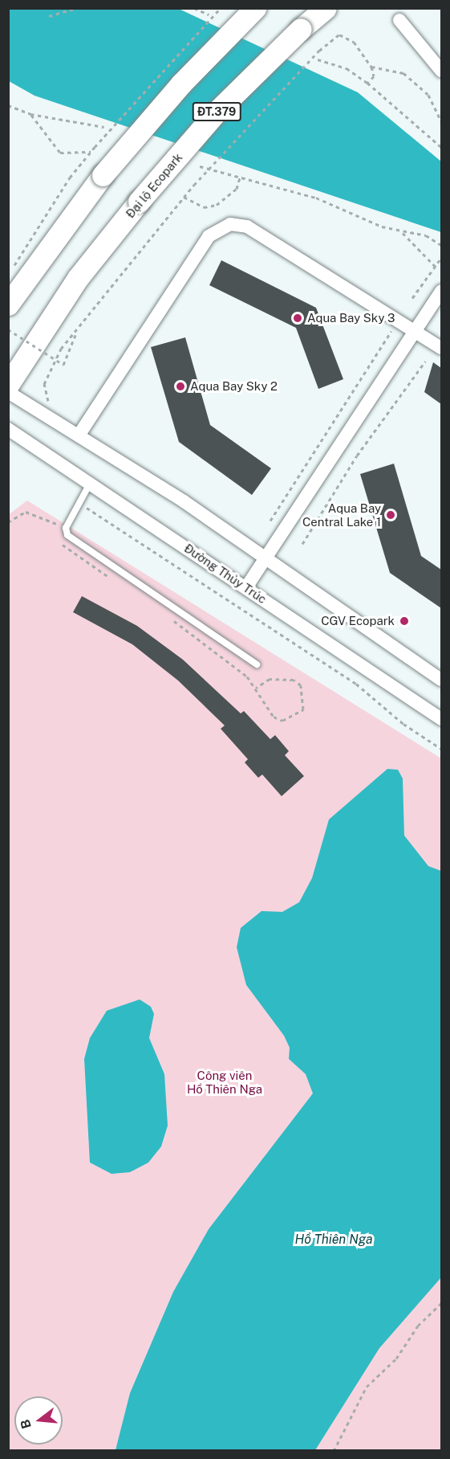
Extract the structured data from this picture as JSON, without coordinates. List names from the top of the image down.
{
  "streets": {
    "highway": ["ĐT.379", "Đại lộ Ecopark"],
    "street": ["Đường Thủy Trúc"]
  },
  "water": ["Hồ Thiên Nga"],
  "parks": ["Công viên Hồ Thiên Nga"],
  "places": [
    "Aqua Bay Sky 3",
    "Aqua Bay Sky 2",
    "Aqua Bay Central Lake 1",
    "CGV Ecopark"
  ],
  "north": "left"
}
